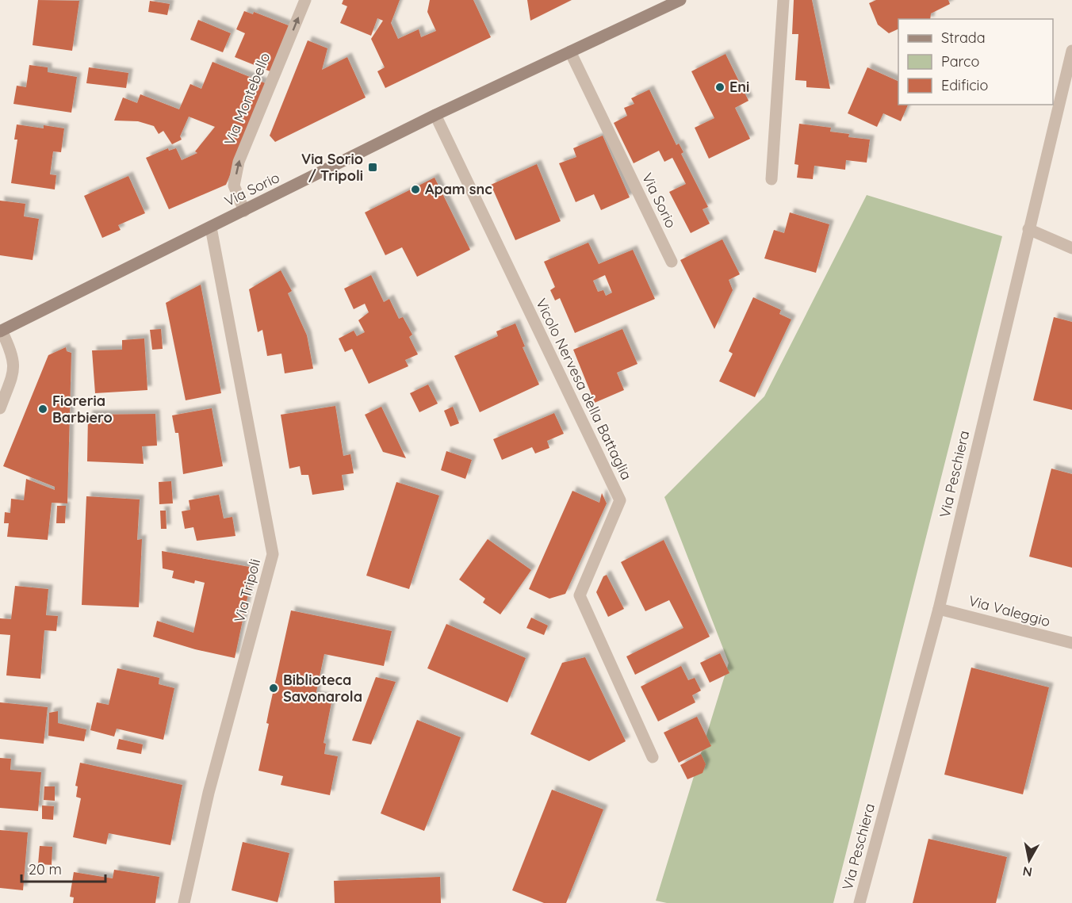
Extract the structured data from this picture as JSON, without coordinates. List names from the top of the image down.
{
  "streets": {
    "main road": ["Via Sorio"],
    "street": [
      "Via Montebello",
      "Vicolo Nervesa della Battaglia",
      "Via Peschiera",
      "Via Tripoli",
      "Via Valeggio"
    ]
  },
  "crossings": [
    ["Via Montebello", "Via Sorio"],
    ["Via Sorio", "Vicolo Nervesa della Battaglia"],
    ["Via Sorio", "Via Tripoli"],
    ["Via Peschiera", "Via Valeggio"]
  ],
  "one_way": ["Via Montebello"],
  "places": {
    "other": [
      "Eni",
      "Apam snc",
      "Fioreria Barbiero",
      "Biblioteca Savonarola"
    ],
    "transit": ["Via Sorio / Tripoli"]
  },
  "legend": ["Strada", "Parco", "Edificio"],
  "scale_bar": "20 m",
  "north": "bottom"
}
